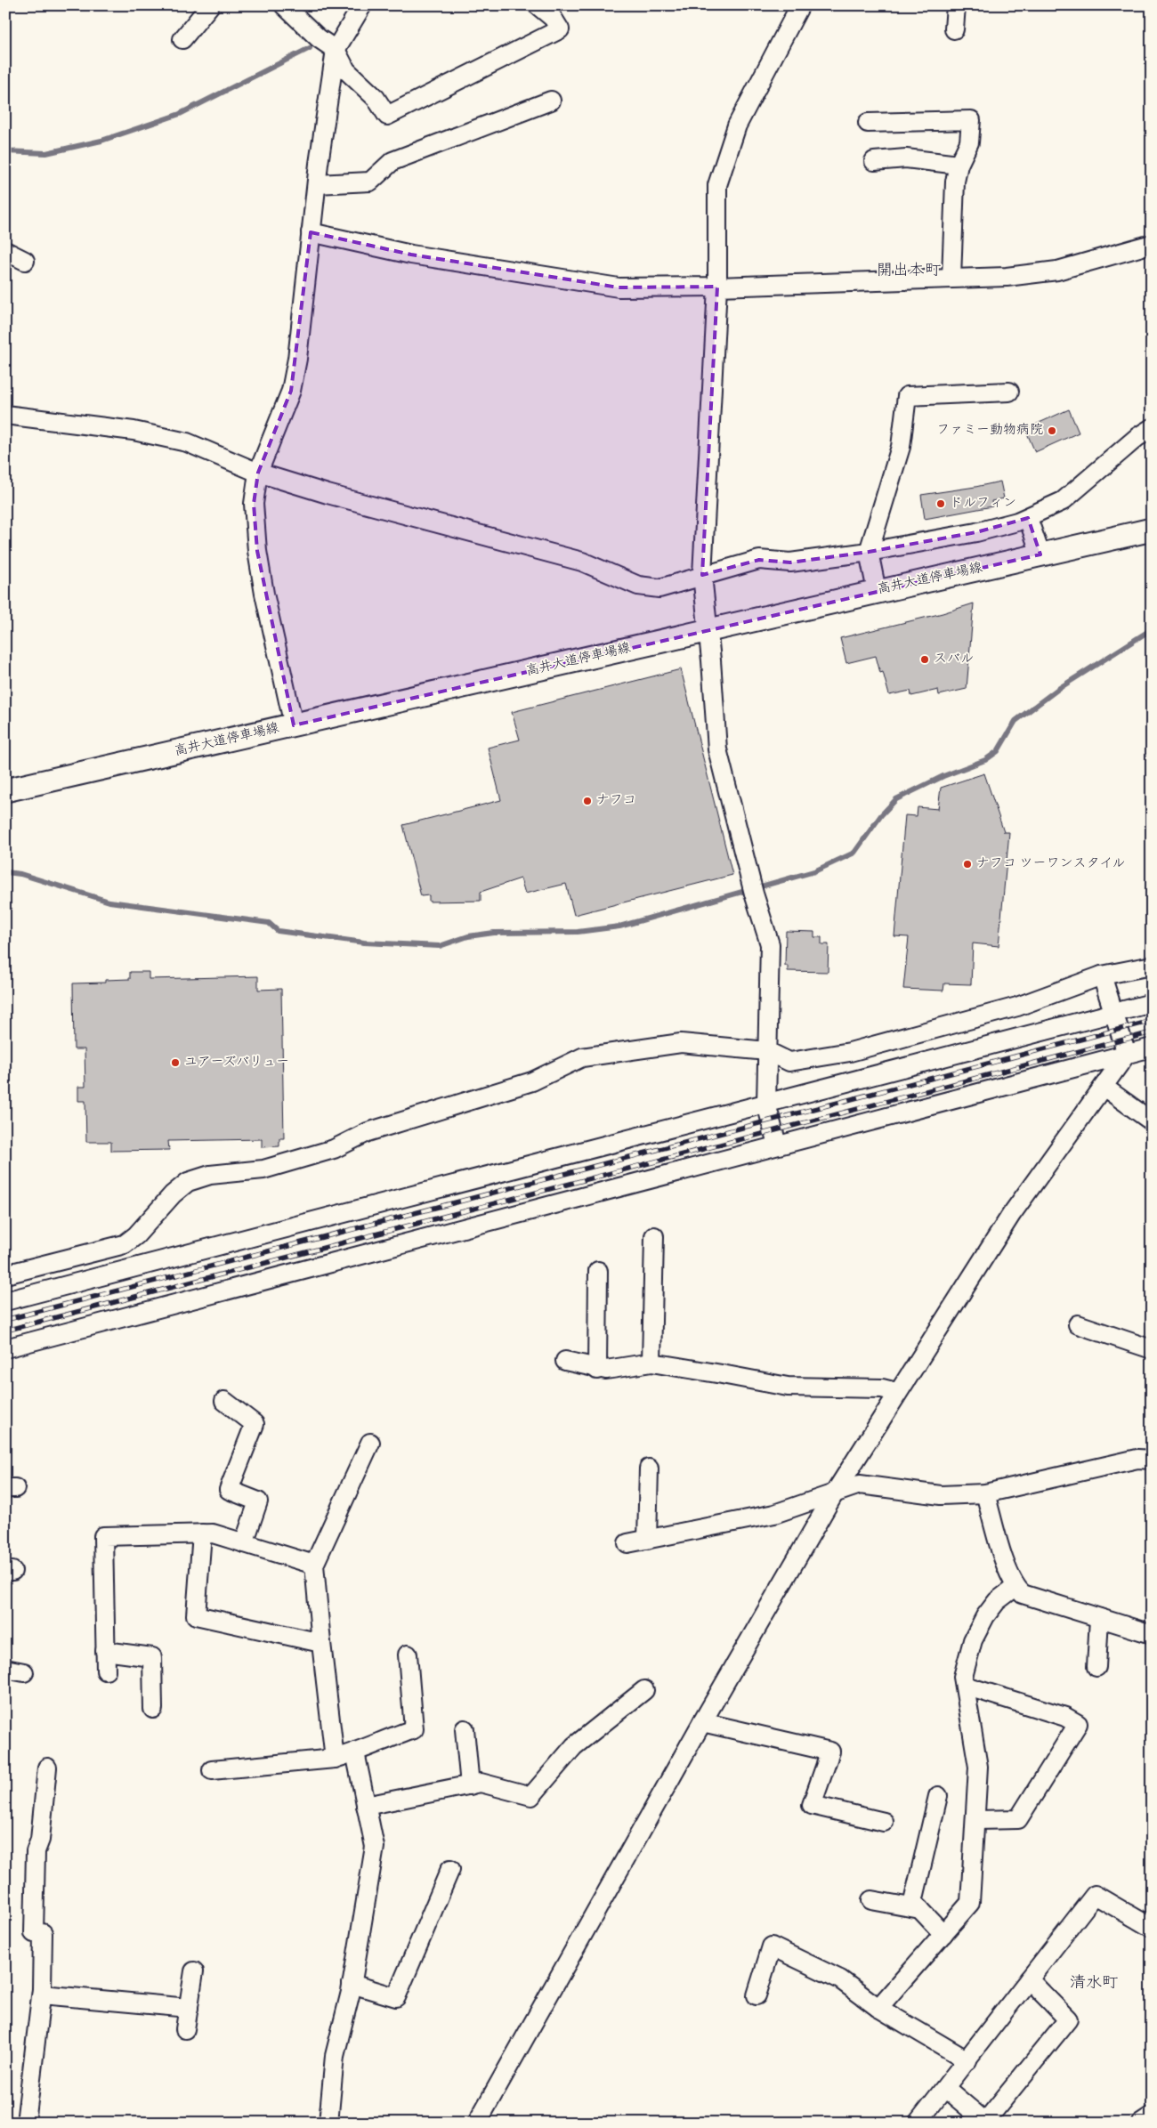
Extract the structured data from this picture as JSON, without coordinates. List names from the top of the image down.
{
  "streets": {
    "main road": ["高井大道停車場線"]
  },
  "districts": ["開出本町", "清水町"],
  "places": [
    "ファミー動物病院",
    "ドルフィン",
    "スバル",
    "ナフコ",
    "ナフコ ツーワンスタイル",
    "ユアーズバリュー"
  ]
}
